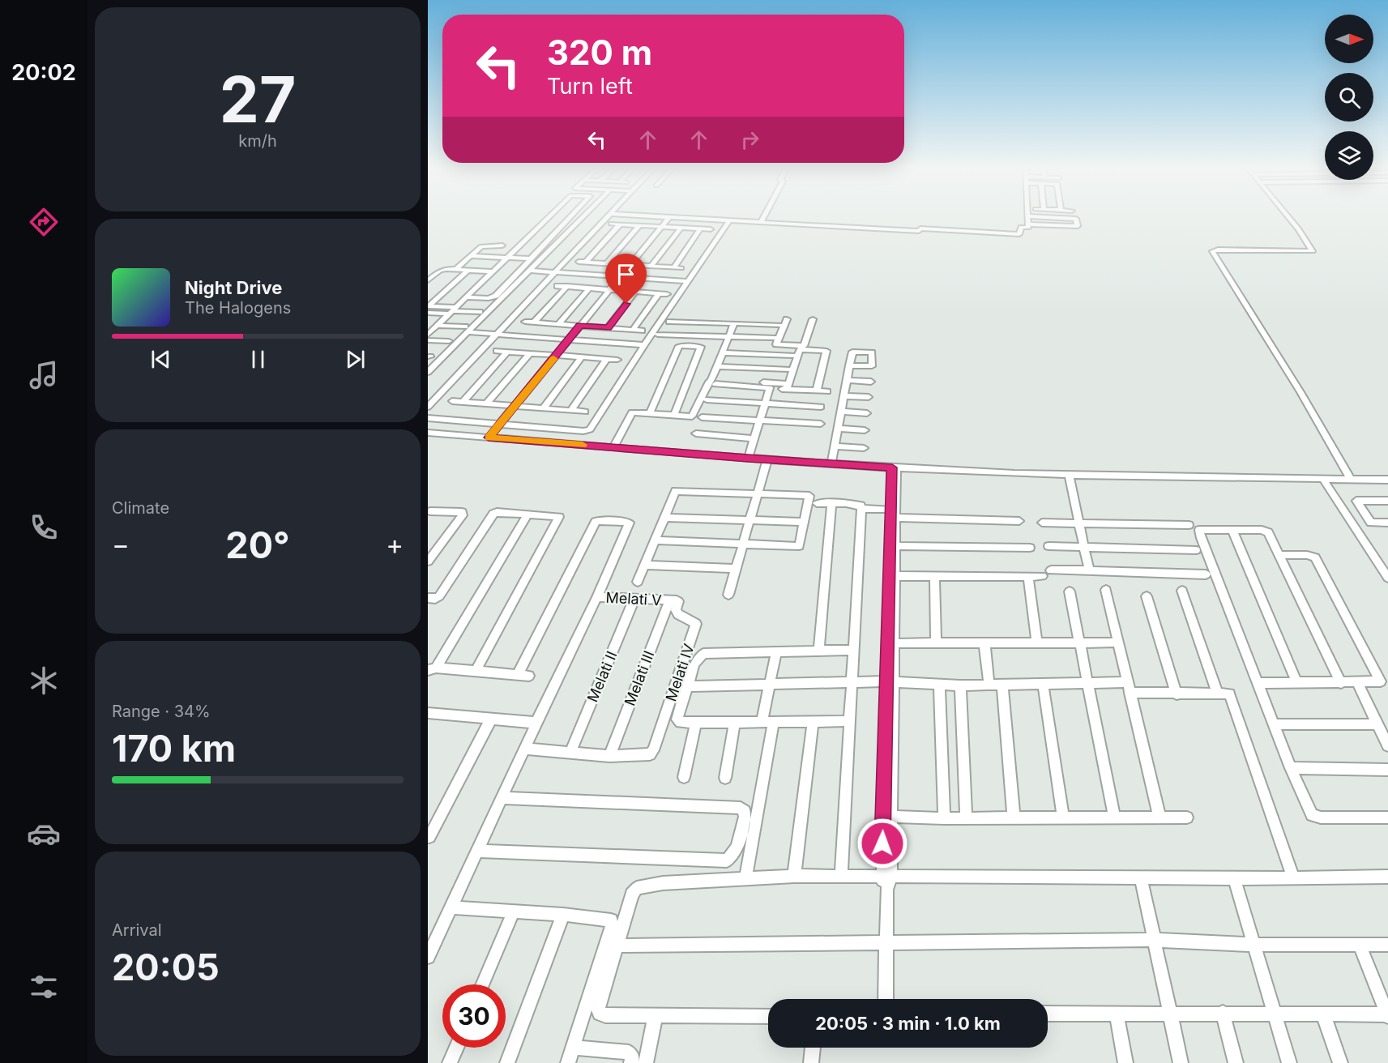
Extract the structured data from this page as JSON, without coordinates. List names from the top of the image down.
{
  "streets": {
    "street": [
      "Melati V",
      "Melati IV",
      "Melati II",
      "Melati III"
    ]
  },
  "crossings": [
    ["Melati V", "Melati IV"],
    ["Melati V", "Melati II"],
    ["Melati V", "Melati III"],
    ["Melati IV", "Melati III"]
  ],
  "north": "right",
  "page": {
    "tabs": "20:02",
    "tile": [
      ["27", "km/h"],
      "Climate",
      ["Range · 34%", "170 km"],
      ["Arrival", "20:05"]
    ],
    "turn": ["320 m", "Turn left"],
    "song": ["Night Drive", "The Halogens"],
    "heat": ["−", "20°", "+"],
    "limit": "30",
    "trip": "20:05 · 3 min · 1.0 km"
  }
}
